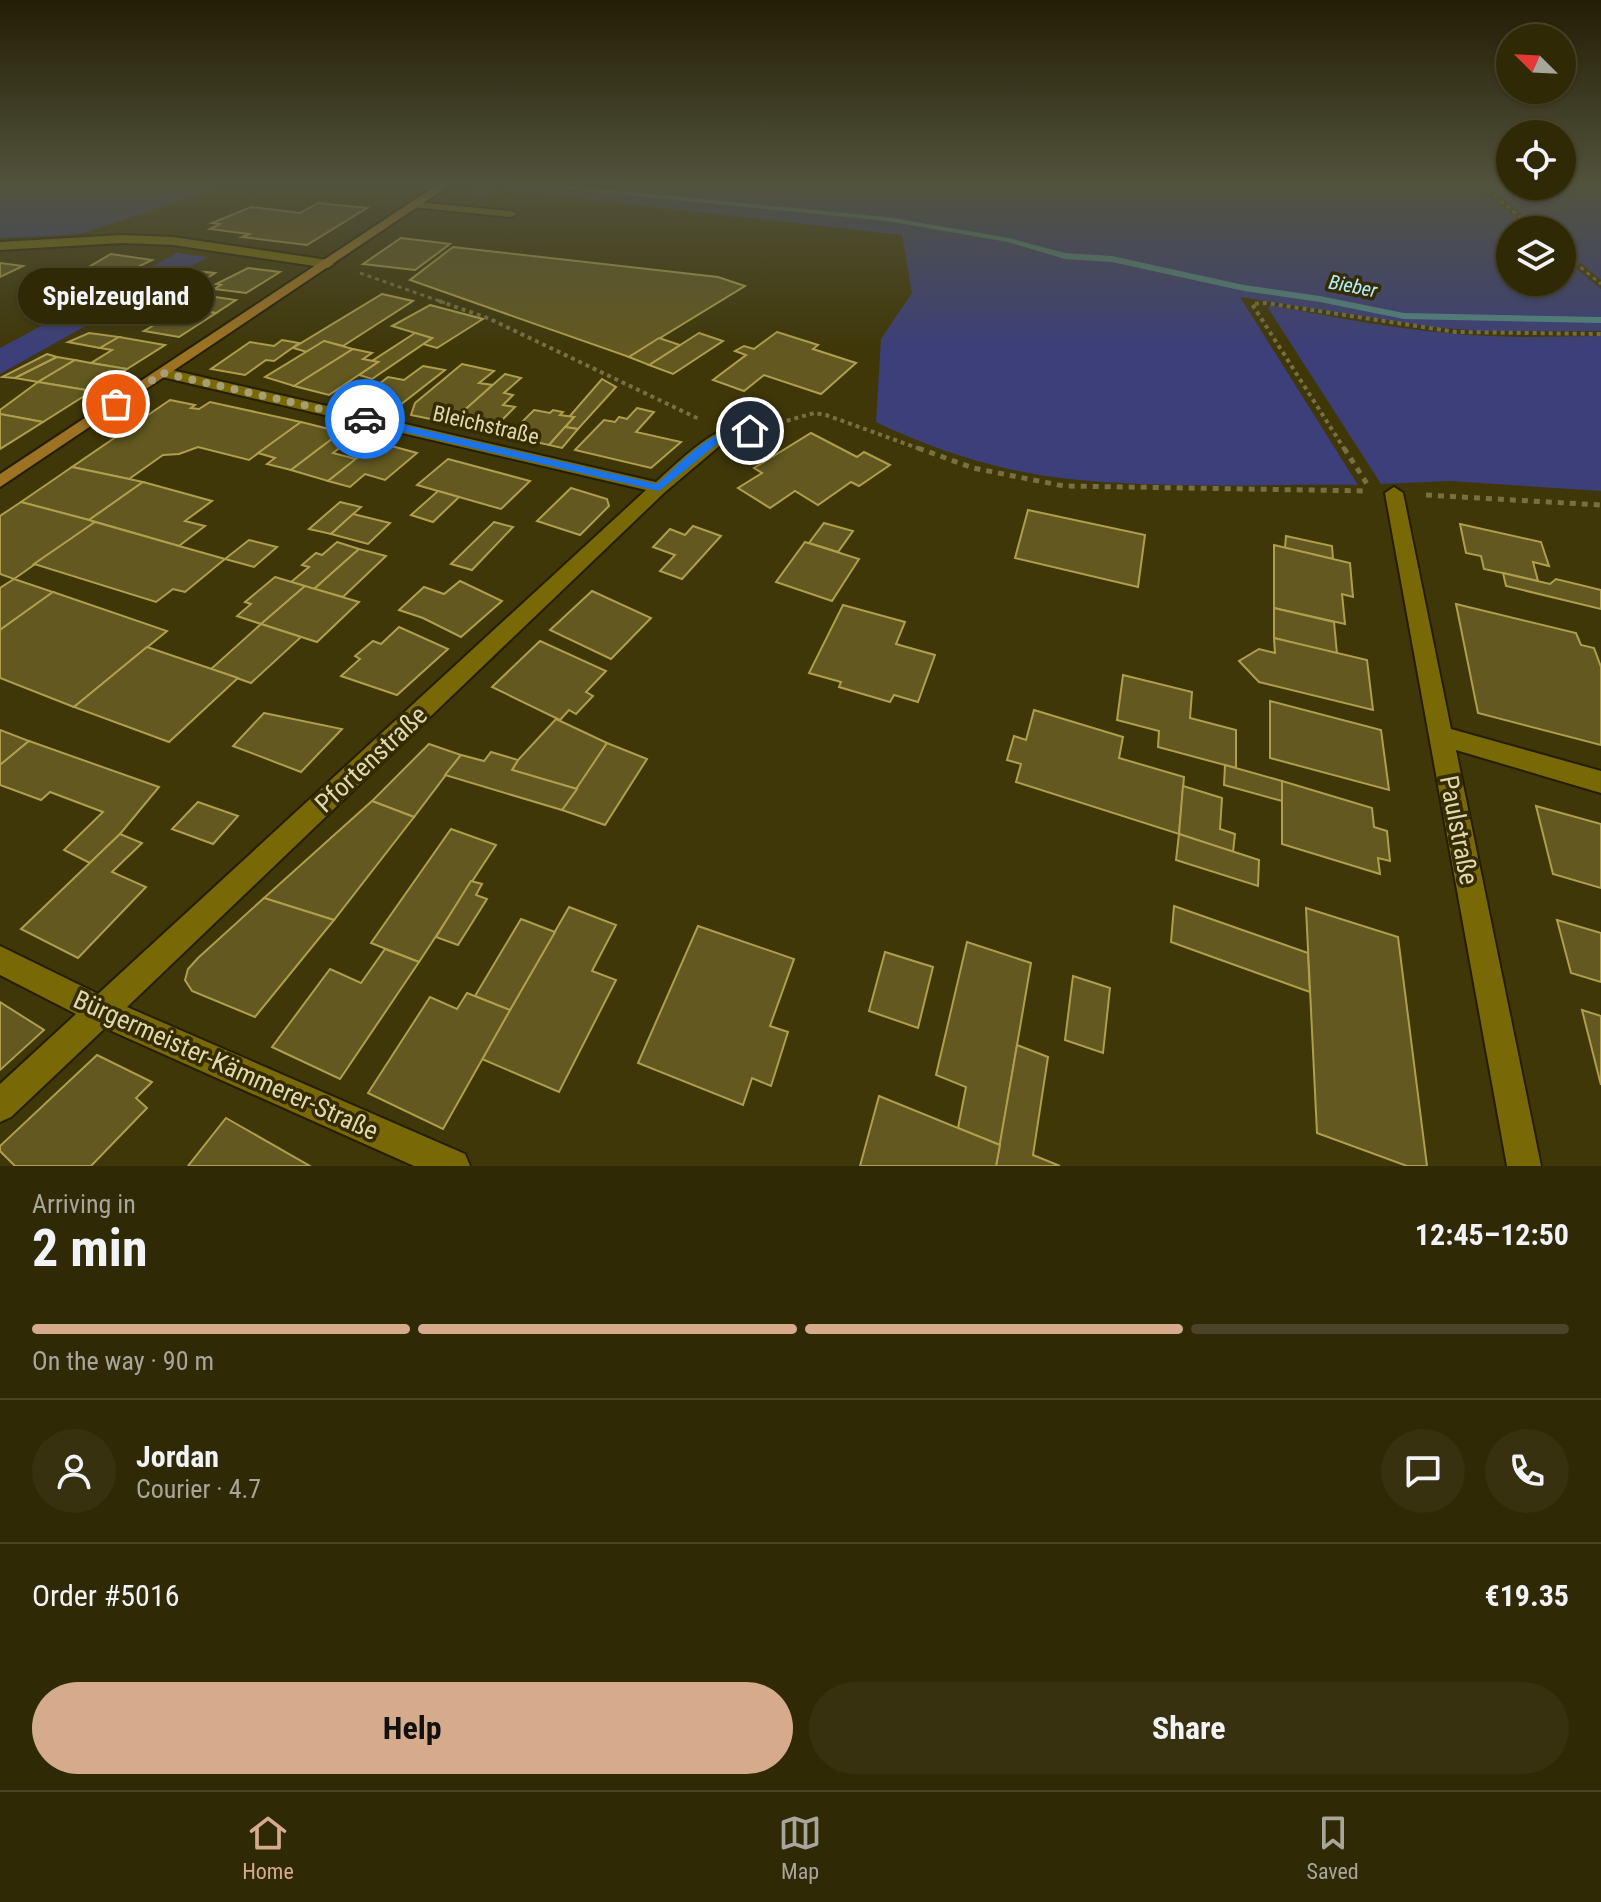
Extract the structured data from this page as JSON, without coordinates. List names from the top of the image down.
{
  "streets": {
    "street": [
      "Bleichstraße",
      "Pfortenstraße",
      "Paulstraße",
      "Bürgermeister-Kämmerer-Straße"
    ]
  },
  "crossings": [
    ["Bleichstraße", "Pfortenstraße"],
    ["Pfortenstraße", "Bürgermeister-Kämmerer-Straße"]
  ],
  "water": ["Bieber"],
  "places": ["Spielzeugland"],
  "north": "top left",
  "page": {
    "bubble": "Spielzeugland",
    "heading": ["2 min", "Arriving in", "12:45–12:50"],
    "panel": [
      "Jordan",
      "Courier · 4.7",
      "Order #5016",
      "€19.35"
    ],
    "bar": "On the way · 90 m",
    "buttons": ["Help", "Share"],
    "tabs": ["Home", "Map", "Saved"]
  }
}
